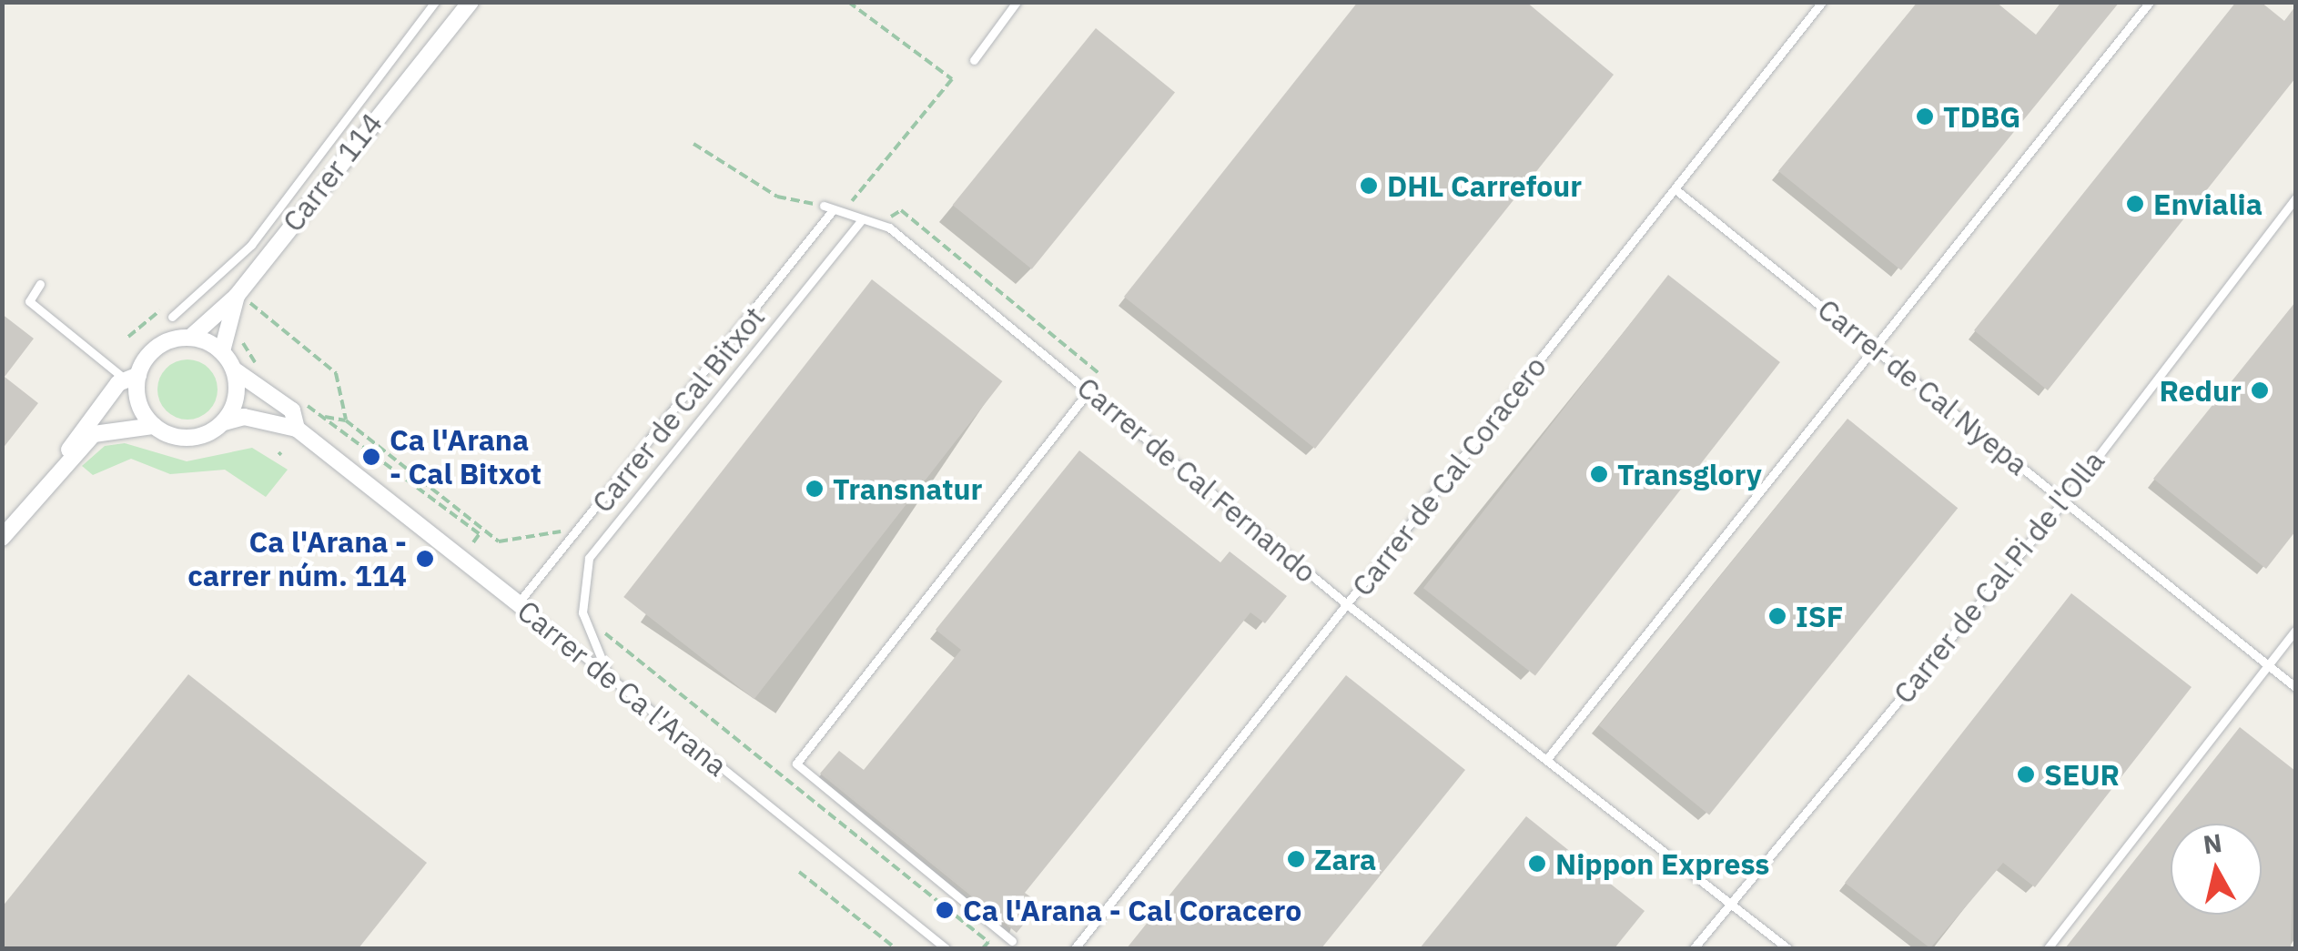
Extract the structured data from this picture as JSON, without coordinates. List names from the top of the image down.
{
  "streets": {
    "street": ["Carrer 114", "Carrer de Ca l'Arana"],
    "lane": [
      "Carrer de Cal Nyepa",
      "Carrer de Cal Bitxot",
      "Carrer de Cal Coracero",
      "Carrer de Cal Fernando",
      "Carrer de Cal Pi de l'Olla"
    ]
  },
  "crossings": [
    ["Carrer 114", "Carrer de Ca l'Arana"],
    ["Carrer de Cal Nyepa", "Carrer de Cal Coracero"],
    ["Carrer de Cal Nyepa", "Carrer de Cal Pi de l'Olla"],
    ["Carrer de Cal Bitxot", "Carrer de Cal Fernando"],
    ["Carrer de Cal Bitxot", "Carrer de Ca l'Arana"],
    ["Carrer de Cal Coracero", "Carrer de Cal Fernando"],
    ["Carrer de Cal Fernando", "Carrer de Cal Pi de l'Olla"]
  ],
  "places": [
    "TDBG",
    "DHL Carrefour",
    "Envialia",
    "Redur",
    "Ca l'Arana - Cal Bitxot",
    "Transglory",
    "Transnatur",
    "Ca l'Arana - carrer núm. 114",
    "ISF",
    "SEUR",
    "Zara",
    "Nippon Express",
    "Ca l'Arana - Cal Coracero"
  ],
  "north": "top"
}
